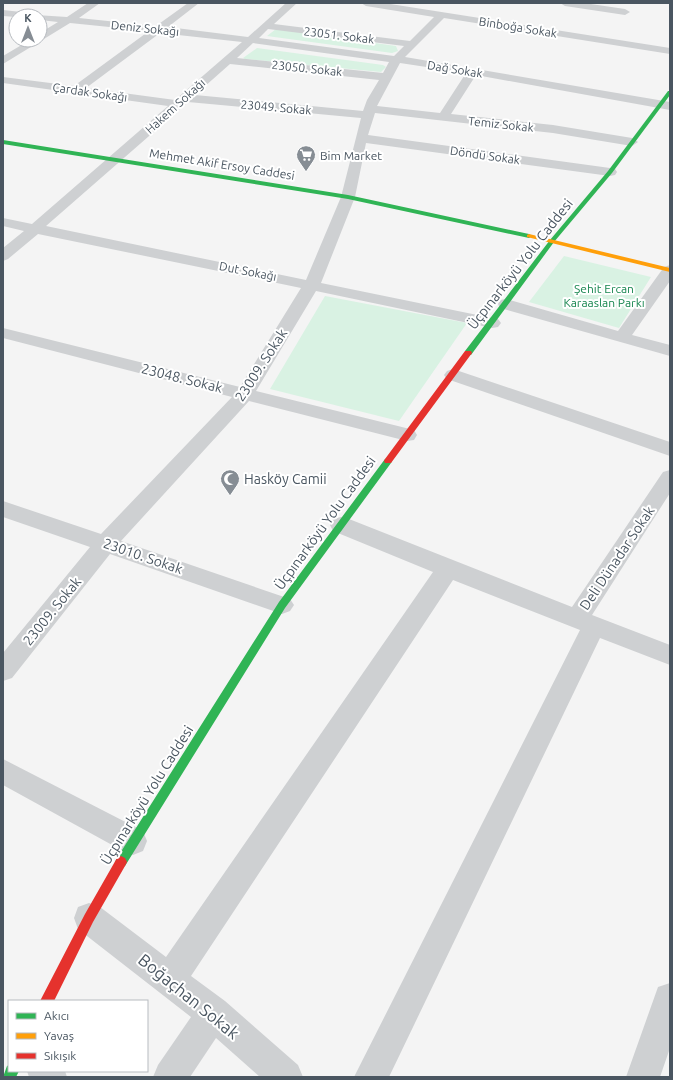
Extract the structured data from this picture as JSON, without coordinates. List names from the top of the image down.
{
  "streets": {
    "main road": ["Mehmet Akif Ersoy Caddesi", "Üçpınarköyü Yolu Caddesi"],
    "street": [
      "Binboğa Sokak",
      "Deniz Sokağı",
      "23051. Sokak",
      "23050. Sokak",
      "Dağ Sokak",
      "Çardak Sokağı",
      "Hakem Sokağı",
      "23049. Sokak",
      "Temiz Sokak",
      "Döndü Sokak",
      "Dut Sokağı",
      "23009. Sokak",
      "23048. Sokak",
      "23010. Sokak",
      "Deli Dünadar Sokak",
      "Boğaçhan Sokak"
    ]
  },
  "crossings": [
    ["Binboğa Sokak", "23009. Sokak"],
    ["Deniz Sokağı", "Dağ Sokak"],
    ["Deniz Sokağı", "Hakem Sokağı"],
    ["23051. Sokak", "Hakem Sokağı"],
    ["23051. Sokak", "23009. Sokak"],
    ["23050. Sokak", "Hakem Sokağı"],
    ["23050. Sokak", "23009. Sokak"],
    ["Dağ Sokak", "Hakem Sokağı"],
    ["Dağ Sokak", "Üçpınarköyü Yolu Caddesi"],
    ["Dağ Sokak", "23009. Sokak"],
    ["Çardak Sokağı", "Hakem Sokağı"],
    ["Çardak Sokağı", "23049. Sokak"],
    ["Hakem Sokağı", "23049. Sokak"],
    ["Hakem Sokağı", "Mehmet Akif Ersoy Caddesi"],
    ["Hakem Sokağı", "Dut Sokağı"],
    ["23049. Sokak", "Temiz Sokak"],
    ["23049. Sokak", "23009. Sokak"],
    ["Temiz Sokak", "Üçpınarköyü Yolu Caddesi"],
    ["Temiz Sokak", "23009. Sokak"],
    ["Döndü Sokak", "Üçpınarköyü Yolu Caddesi"],
    ["Döndü Sokak", "23009. Sokak"],
    ["Mehmet Akif Ersoy Caddesi", "Üçpınarköyü Yolu Caddesi"],
    ["Mehmet Akif Ersoy Caddesi", "23009. Sokak"],
    ["Üçpınarköyü Yolu Caddesi", "Dut Sokağı"],
    ["Üçpınarköyü Yolu Caddesi", "23048. Sokak"],
    ["Üçpınarköyü Yolu Caddesi", "23010. Sokak"],
    ["Üçpınarköyü Yolu Caddesi", "Boğaçhan Sokak"],
    ["Dut Sokağı", "23009. Sokak"],
    ["23009. Sokak", "23048. Sokak"],
    ["23009. Sokak", "23010. Sokak"]
  ],
  "parks": ["Şehit Ercan Karaaslan Parkı"],
  "places": {
    "supermarket": ["Bim Market"],
    "mosque": ["Hasköy Camii"]
  },
  "legend": ["Akıcı", "Yavaş", "Sıkışık"],
  "north": "top"
}
